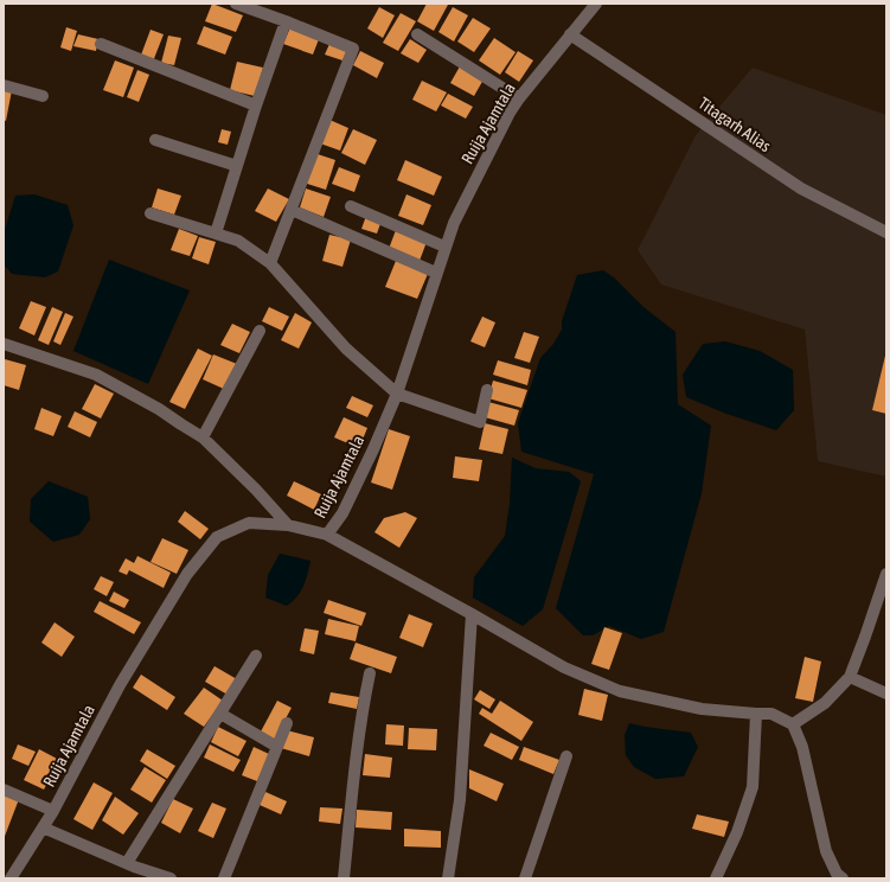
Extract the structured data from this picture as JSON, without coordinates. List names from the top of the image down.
{
  "streets": {
    "street": ["Ruija Ajamtala", "Titagarh Alias"]
  },
  "crossings": [
    ["Ruija Ajamtala", "Titagarh Alias"]
  ]
}
